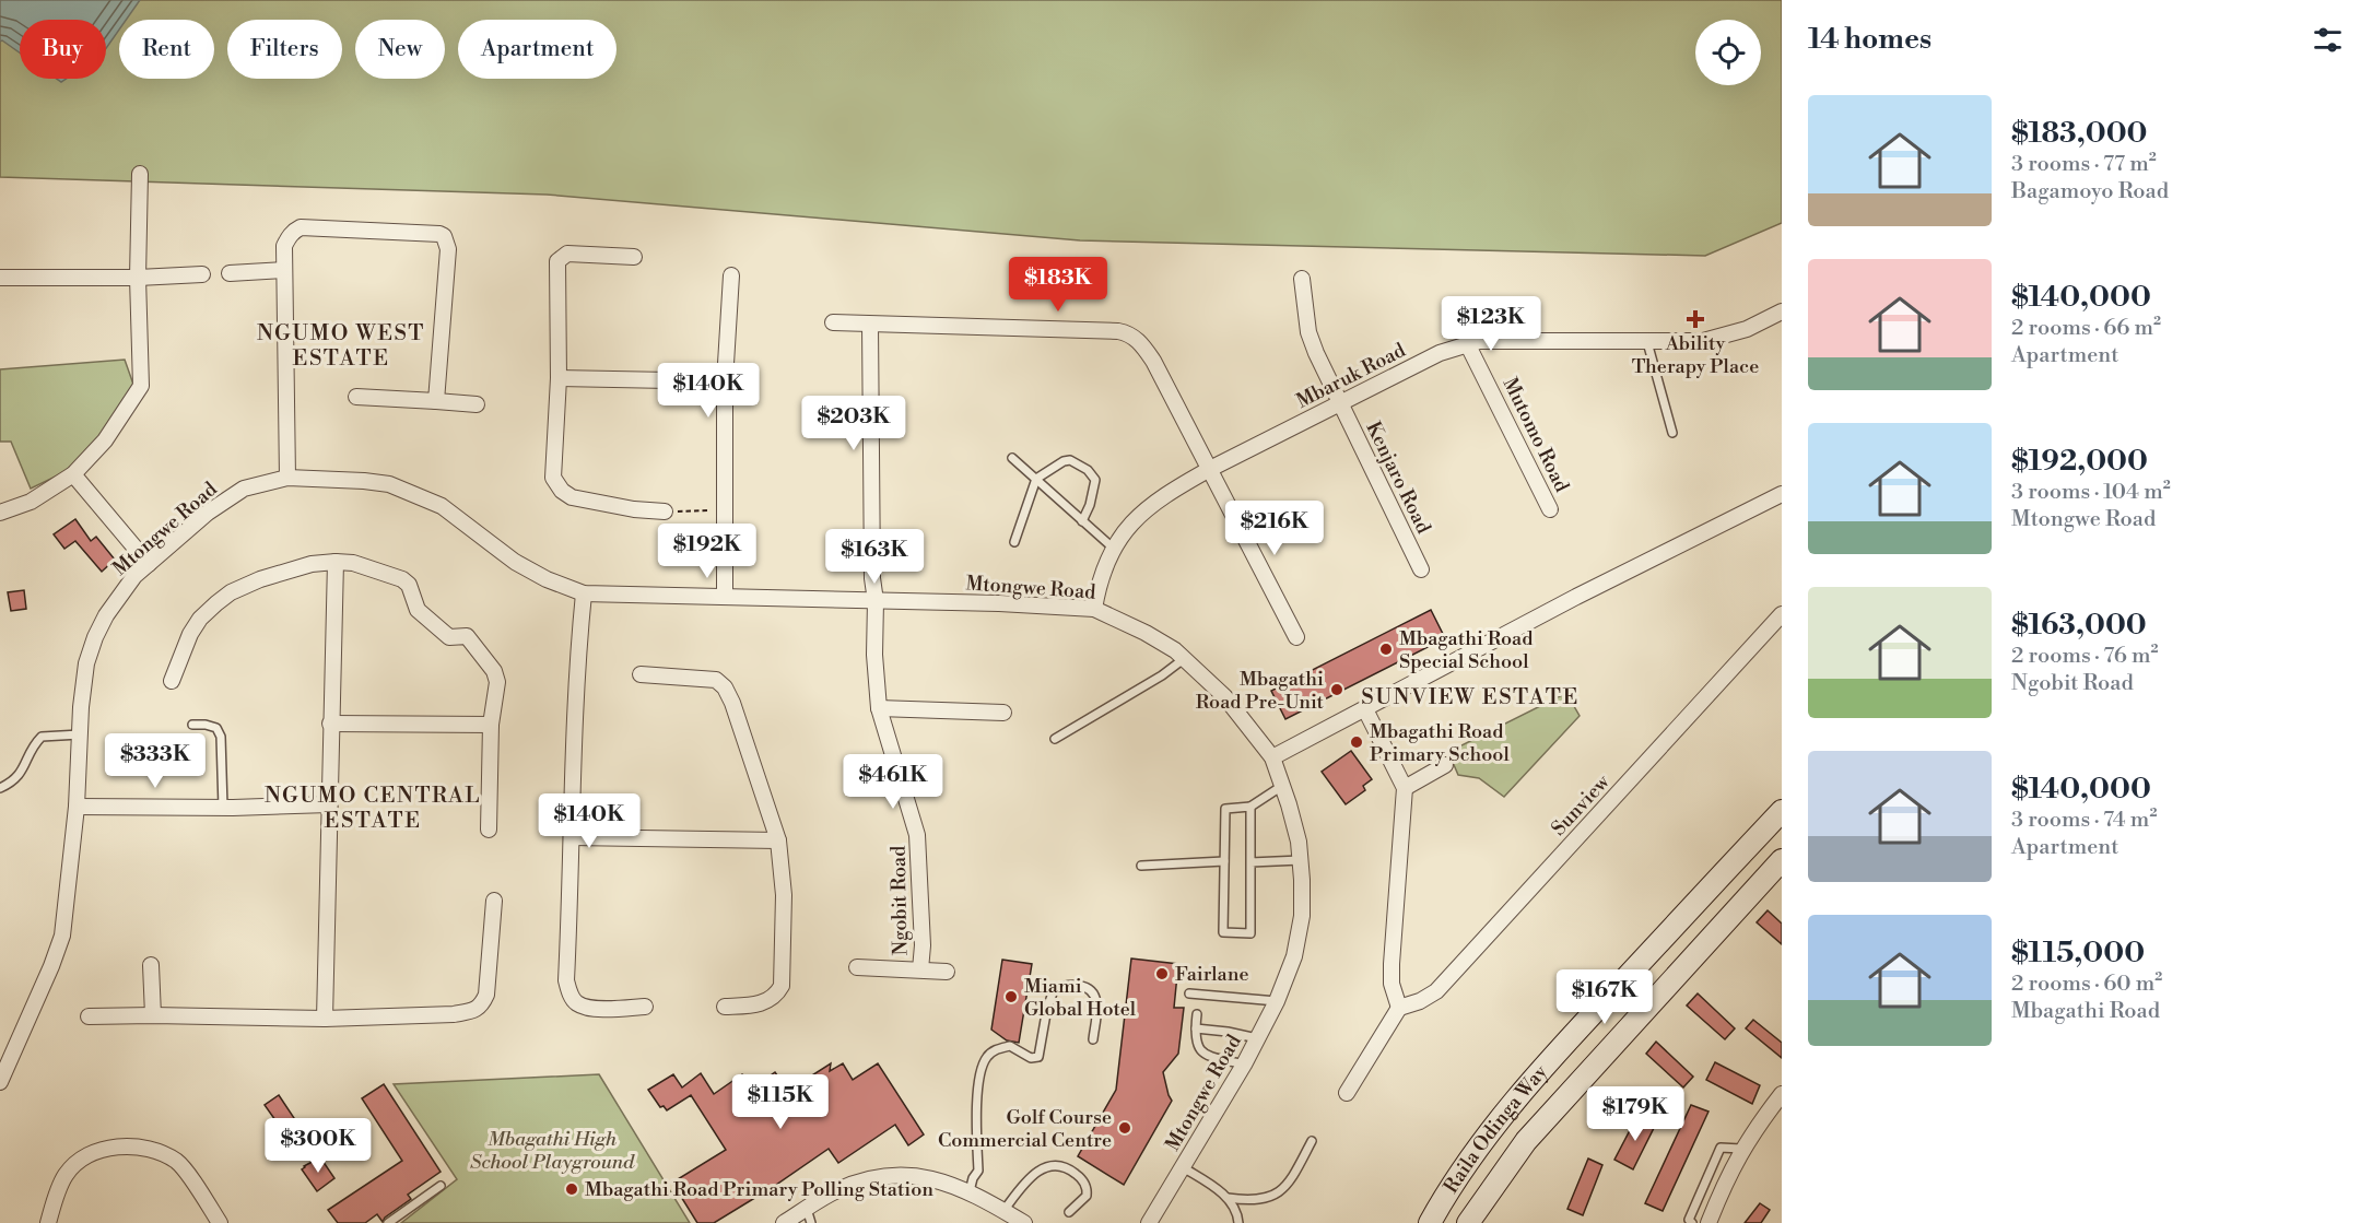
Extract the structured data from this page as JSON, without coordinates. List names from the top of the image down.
{
  "streets": {
    "main road": ["Raila Odinga Way"],
    "street": [
      "Mbaruk Road",
      "Mutomo Road",
      "Kenjaro Road",
      "Mtongwe Road",
      "Sunview",
      "Ngobit Road"
    ]
  },
  "crossings": [
    ["Mbaruk Road", "Mutomo Road"],
    ["Mbaruk Road", "Kenjaro Road"],
    ["Mbaruk Road", "Mtongwe Road"],
    ["Mtongwe Road", "Ngobit Road"]
  ],
  "districts": ["NGUMO WEST ESTATE", "SUNVIEW ESTATE", "NGUMO CENTRAL ESTATE"],
  "parks": ["Mbagathi High School Playground"],
  "places": {
    "health": ["Ability Therapy Place"],
    "other": [
      "Mbagathi Road Special School",
      "Mbagathi Road Pre-Unit",
      "Mbagathi Road Primary School",
      "Fairlane",
      "Miami Global Hotel",
      "Golf Course Commercial Centre",
      "Mbagathi Road Primary Polling Station"
    ]
  },
  "page": {
    "heading": "14 homes",
    "chip": [
      "Buy",
      "Rent",
      "Filters",
      "New",
      "Apartment"
    ],
    "list": [
      {
        "name": "$183,000",
        "note": "3 rooms · 77 m² · Bagamoyo Road"
      },
      {
        "name": "$140,000",
        "note": "2 rooms · 66 m² · Apartment"
      },
      {
        "name": "$192,000",
        "note": "3 rooms · 104 m² · Mtongwe Road"
      },
      {
        "name": "$163,000",
        "note": "2 rooms · 76 m² · Ngobit Road"
      },
      {
        "name": "$140,000",
        "note": "3 rooms · 74 m² · Apartment"
      },
      {
        "name": "$115,000",
        "note": "2 rooms · 60 m² · Mbagathi Road"
      }
    ],
    "price": [
      "$183K",
      "$123K",
      "$140K",
      "$203K",
      "$216K",
      "$192K",
      "$163K",
      "$333K",
      "$461K",
      "$140K",
      "$167K",
      "$115K",
      "$179K",
      "$300K"
    ]
  }
}
